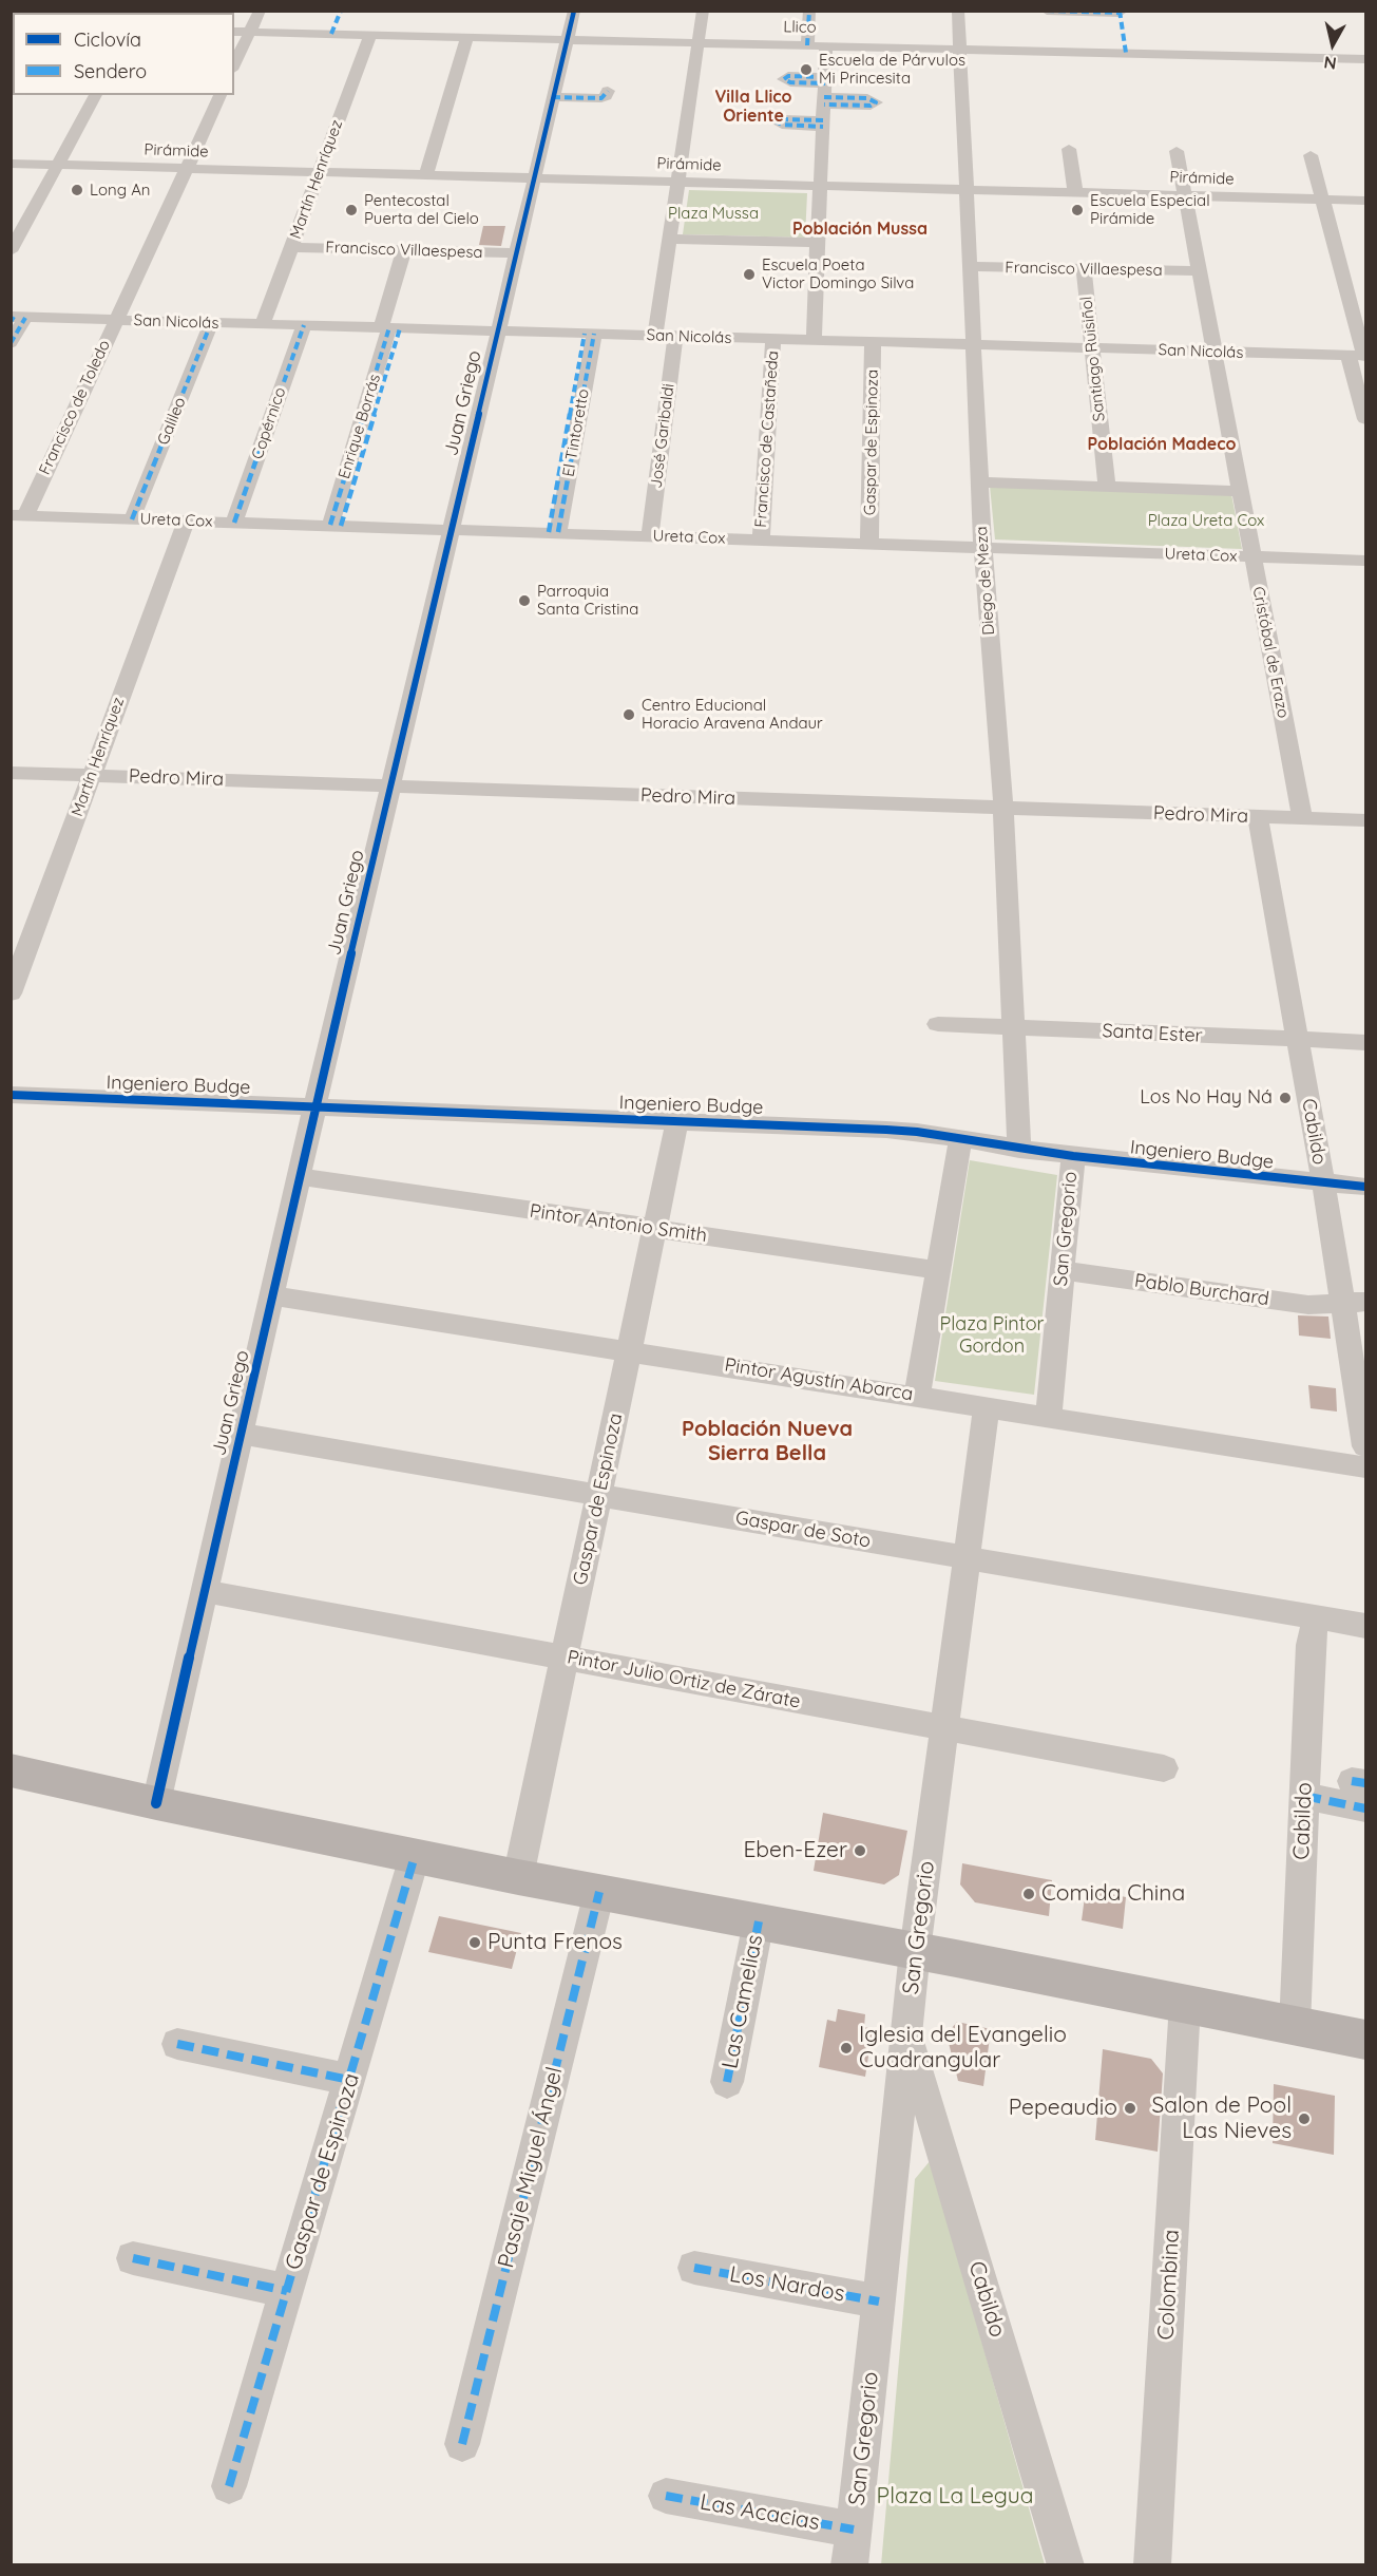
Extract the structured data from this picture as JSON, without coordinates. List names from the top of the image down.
{
  "streets": {
    "street": [
      "Llico",
      "Pirámide",
      "Martín Henríquez",
      "Francisco Villaespesa",
      "San Nicolás",
      "Santiago Ruisiñol",
      "Juan Griego",
      "Francisco de Toledo",
      "Galileo",
      "Copérnico",
      "Enrique Borrás",
      "El Tintoretto",
      "José Garibaldi",
      "Francisco de Castañeda",
      "Gaspar de Espinoza",
      "Ureta Cox",
      "Diego de Meza",
      "Cristóbal de Erazo",
      "Pedro Mira",
      "Santa Ester",
      "Ingeniero Budge",
      "Cabildo",
      "Pintor Antonio Smith",
      "San Gregorio",
      "Pablo Burchard",
      "Pintor Agustín Abarca",
      "Gaspar de Soto",
      "Pintor Julio Ortiz de Zárate",
      "Las Camelias",
      "Pasaje Miguel Ángel",
      "Los Nardos",
      "Colombina",
      "Las Acacias"
    ]
  },
  "crossings": [
    ["Llico", "Martín Henríquez"],
    ["Llico", "Juan Griego"],
    ["Llico", "Diego de Meza"],
    ["Pirámide", "Martín Henríquez"],
    ["Pirámide", "Juan Griego"],
    ["Pirámide", "Francisco de Toledo"],
    ["Pirámide", "Diego de Meza"],
    ["Pirámide", "Cristóbal de Erazo"],
    ["Martín Henríquez", "Francisco Villaespesa"],
    ["Martín Henríquez", "San Nicolás"],
    ["Martín Henríquez", "Ureta Cox"],
    ["Martín Henríquez", "Pedro Mira"],
    ["Francisco Villaespesa", "Santiago Ruisiñol"],
    ["Francisco Villaespesa", "Juan Griego"],
    ["Francisco Villaespesa", "Enrique Borrás"],
    ["Francisco Villaespesa", "Diego de Meza"],
    ["Francisco Villaespesa", "Cristóbal de Erazo"],
    ["San Nicolás", "Santiago Ruisiñol"],
    ["San Nicolás", "Juan Griego"],
    ["San Nicolás", "Francisco de Toledo"],
    ["San Nicolás", "Galileo"],
    ["San Nicolás", "Copérnico"],
    ["San Nicolás", "Enrique Borrás"],
    ["San Nicolás", "El Tintoretto"],
    ["San Nicolás", "José Garibaldi"],
    ["San Nicolás", "Francisco de Castañeda"],
    ["San Nicolás", "Gaspar de Espinoza"],
    ["San Nicolás", "Diego de Meza"],
    ["San Nicolás", "Cristóbal de Erazo"],
    ["Juan Griego", "Ureta Cox"],
    ["Juan Griego", "Pedro Mira"],
    ["Juan Griego", "Ingeniero Budge"],
    ["Juan Griego", "Pintor Antonio Smith"],
    ["Juan Griego", "Pintor Agustín Abarca"],
    ["Juan Griego", "Gaspar de Soto"],
    ["Juan Griego", "Pintor Julio Ortiz de Zárate"],
    ["Francisco de Toledo", "Ureta Cox"],
    ["Galileo", "Ureta Cox"],
    ["Copérnico", "Ureta Cox"],
    ["Enrique Borrás", "Ureta Cox"],
    ["El Tintoretto", "Ureta Cox"],
    ["José Garibaldi", "Ureta Cox"],
    ["Francisco de Castañeda", "Ureta Cox"],
    ["Gaspar de Espinoza", "Ureta Cox"],
    ["Gaspar de Espinoza", "Ingeniero Budge"],
    ["Gaspar de Espinoza", "Pintor Antonio Smith"],
    ["Gaspar de Espinoza", "Pintor Agustín Abarca"],
    ["Gaspar de Espinoza", "Gaspar de Soto"],
    ["Gaspar de Espinoza", "Pintor Julio Ortiz de Zárate"],
    ["Ureta Cox", "Diego de Meza"],
    ["Ureta Cox", "Cristóbal de Erazo"],
    ["Diego de Meza", "Pedro Mira"],
    ["Diego de Meza", "Santa Ester"],
    ["Diego de Meza", "Ingeniero Budge"],
    ["Cristóbal de Erazo", "Pedro Mira"],
    ["Pedro Mira", "Cabildo"],
    ["Santa Ester", "Cabildo"],
    ["Ingeniero Budge", "Cabildo"],
    ["Ingeniero Budge", "San Gregorio"],
    ["Cabildo", "San Gregorio"],
    ["Cabildo", "Pablo Burchard"],
    ["Cabildo", "Gaspar de Soto"],
    ["San Gregorio", "Pablo Burchard"],
    ["San Gregorio", "Pintor Agustín Abarca"],
    ["San Gregorio", "Gaspar de Soto"],
    ["San Gregorio", "Pintor Julio Ortiz de Zárate"],
    ["San Gregorio", "Los Nardos"],
    ["San Gregorio", "Las Acacias"]
  ],
  "districts": [
    "Villa Llico Oriente",
    "Población Mussa",
    "Población Madeco",
    "Población Nueva Sierra Bella"
  ],
  "parks": [
    "Plaza Mussa",
    "Plaza Ureta Cox",
    "Plaza Pintor Gordon",
    "Plaza La Legua"
  ],
  "places": [
    "Escuela de Párvulos Mi Princesita",
    "Long An",
    "Pentecostal Puerta del Cielo",
    "Escuela Especial Pirámide",
    "Escuela Poeta Victor Domingo Silva",
    "Parroquia Santa Cristina",
    "Centro Educional Horacio Aravena Andaur",
    "Los No Hay Ná",
    "Eben-Ezer",
    "Comida China",
    "Punta Frenos",
    "Iglesia del Evangelio Cuadrangular",
    "Pepeaudio",
    "Salon de Pool Las Nieves"
  ],
  "legend": ["Ciclovía", "Sendero"],
  "north": "bottom"
}
